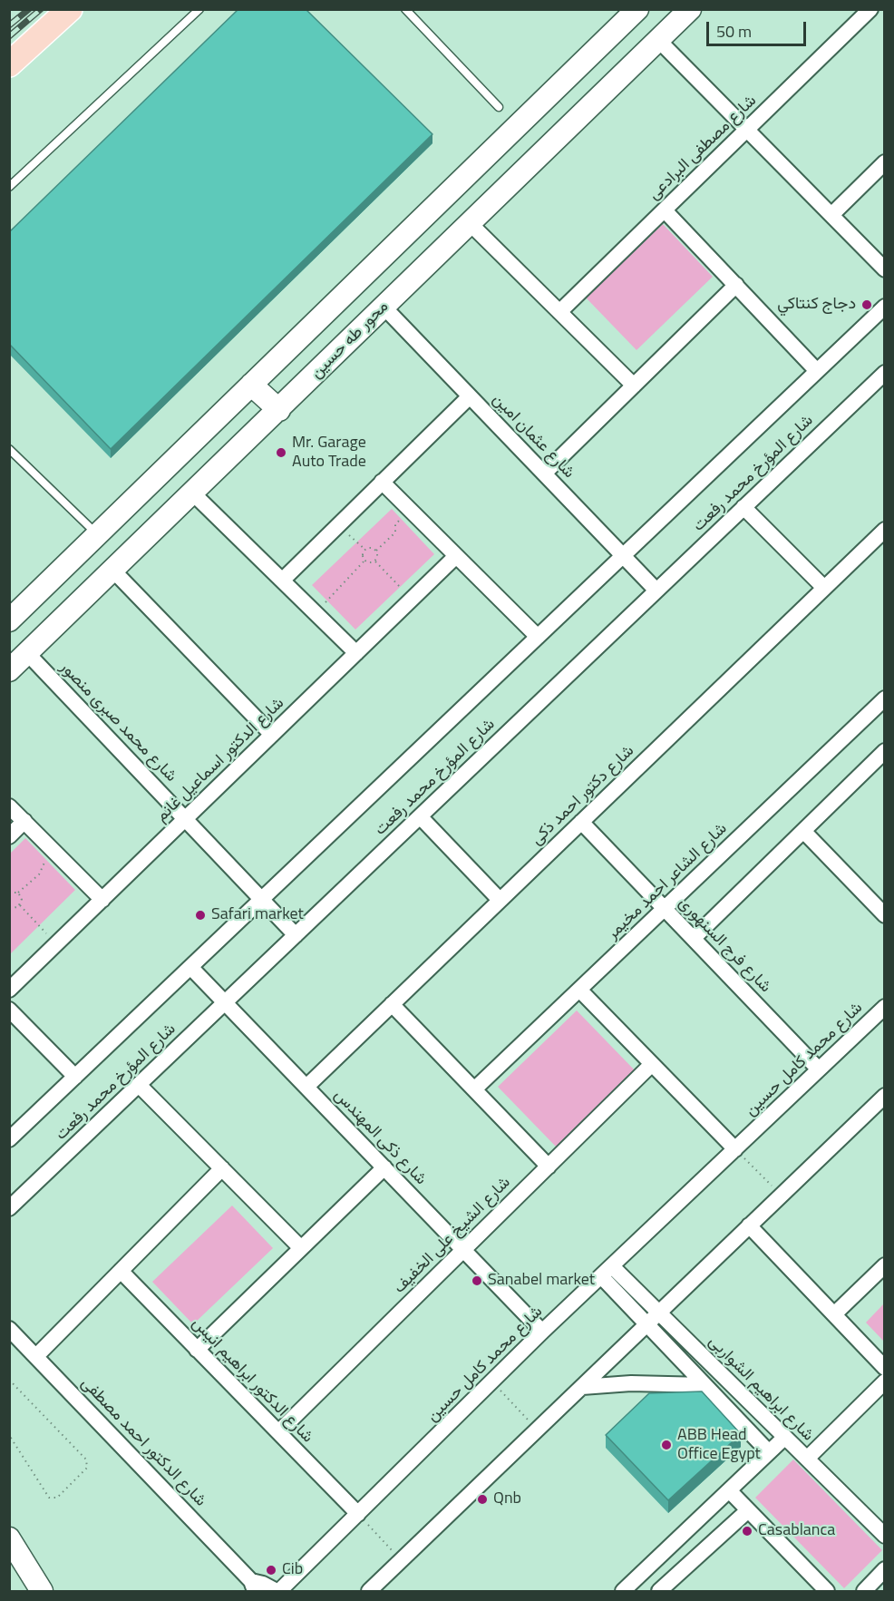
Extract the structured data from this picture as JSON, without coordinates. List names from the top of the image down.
{
  "streets": {
    "street": [
      "شارع مصطفى البرادعى",
      "محور طه حسين",
      "شارع عثمان امين",
      "شارع المؤرخ محمد رفعت",
      "شارع محمد صبرى منصور",
      "شارع الدكتور اسماعيل غانم",
      "شارع دكتور احمد ذكى",
      "شارع الشاعر احمد مخيمر",
      "شارع فرج السنهورى",
      "شارع محمد كامل حسين",
      "شارع ذكى المهندس",
      "شارع الشيخ على الخفيف",
      "شارع الدكتور ابراهيم انيس",
      "شارع ابراهيم الشواربى",
      "شارع الدكتور احمد مصطفى"
    ]
  },
  "crossings": [
    ["محور طه حسين", "شارع عثمان امين"],
    ["محور طه حسين", "شارع محمد صبرى منصور"],
    ["شارع عثمان امين", "شارع المؤرخ محمد رفعت"],
    ["شارع المؤرخ محمد رفعت", "شارع محمد صبرى منصور"],
    ["شارع المؤرخ محمد رفعت", "شارع ذكى المهندس"],
    ["شارع محمد صبرى منصور", "شارع الدكتور اسماعيل غانم"],
    ["شارع دكتور احمد ذكى", "شارع فرج السنهورى"],
    ["شارع دكتور احمد ذكى", "شارع ذكى المهندس"],
    ["شارع الشاعر احمد مخيمر", "شارع فرج السنهورى"],
    ["شارع فرج السنهورى", "شارع محمد كامل حسين"],
    ["شارع محمد كامل حسين", "شارع ذكى المهندس"],
    ["شارع محمد كامل حسين", "شارع الدكتور ابراهيم انيس"],
    ["شارع محمد كامل حسين", "شارع ابراهيم الشواربى"],
    ["شارع محمد كامل حسين", "شارع الدكتور احمد مصطفى"],
    ["شارع ذكى المهندس", "شارع الشيخ على الخفيف"],
    ["شارع الشيخ على الخفيف", "شارع الدكتور ابراهيم انيس"]
  ],
  "places": [
    "دجاج كنتاكي",
    "Mr. Garage Auto Trade",
    "Safari market",
    "Sanabel market",
    "ABB Head Office Egypt",
    "Qnb",
    "Casablanca",
    "Cib"
  ],
  "scale_bar": "50 m"
}
